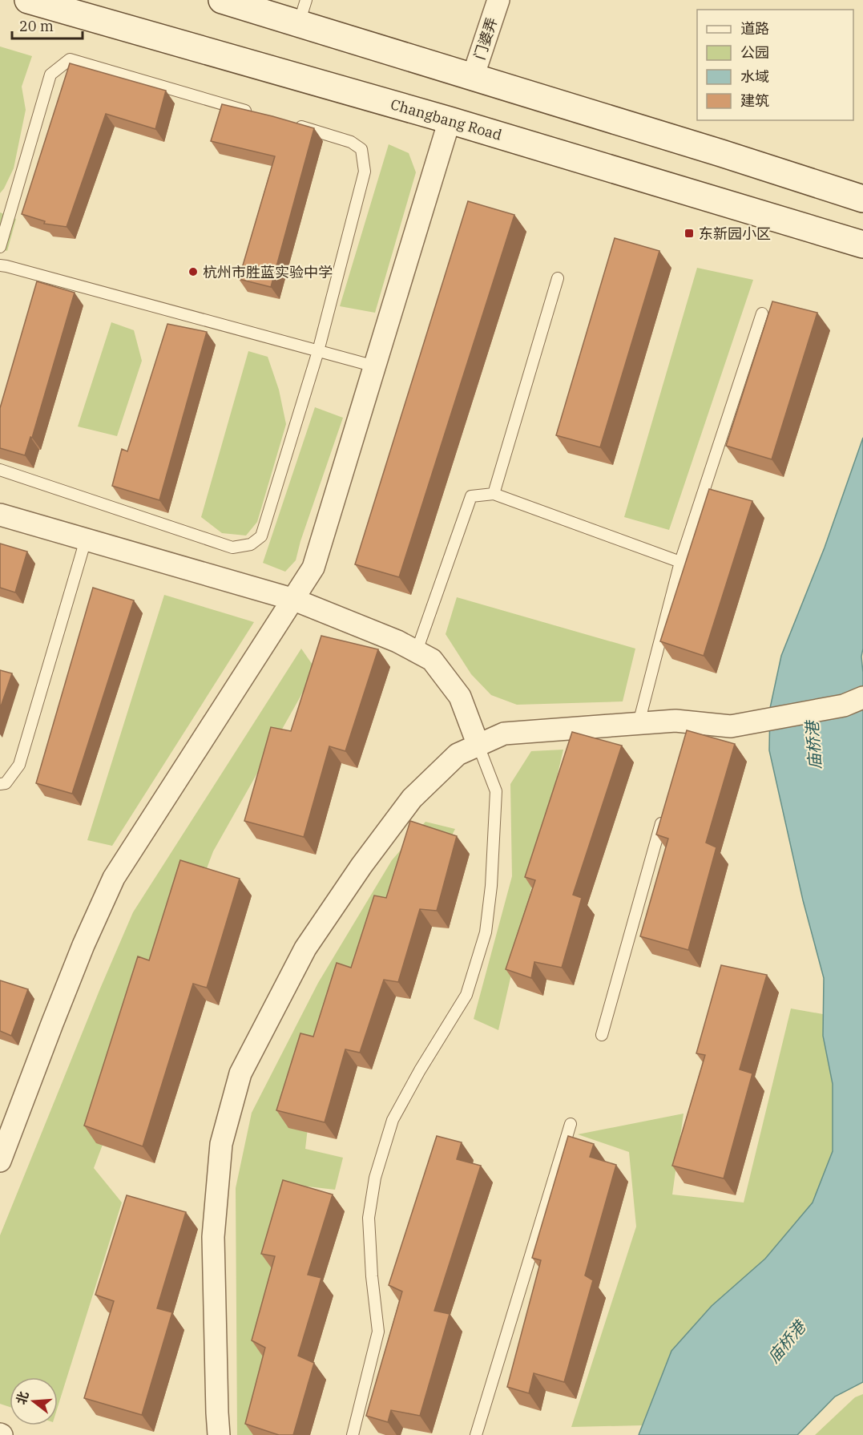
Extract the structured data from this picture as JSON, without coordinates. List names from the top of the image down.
{
  "streets": {
    "main road": ["Changbang Road"],
    "street": ["门婆弄"]
  },
  "water": ["庙桥港"],
  "places": {
    "transit": ["东新园小区"],
    "other": ["杭州市胜蓝实验中学"]
  },
  "legend": [
    "道路",
    "公园",
    "水域",
    "建筑"
  ],
  "scale_bar": "20 m",
  "north": "left"
}
